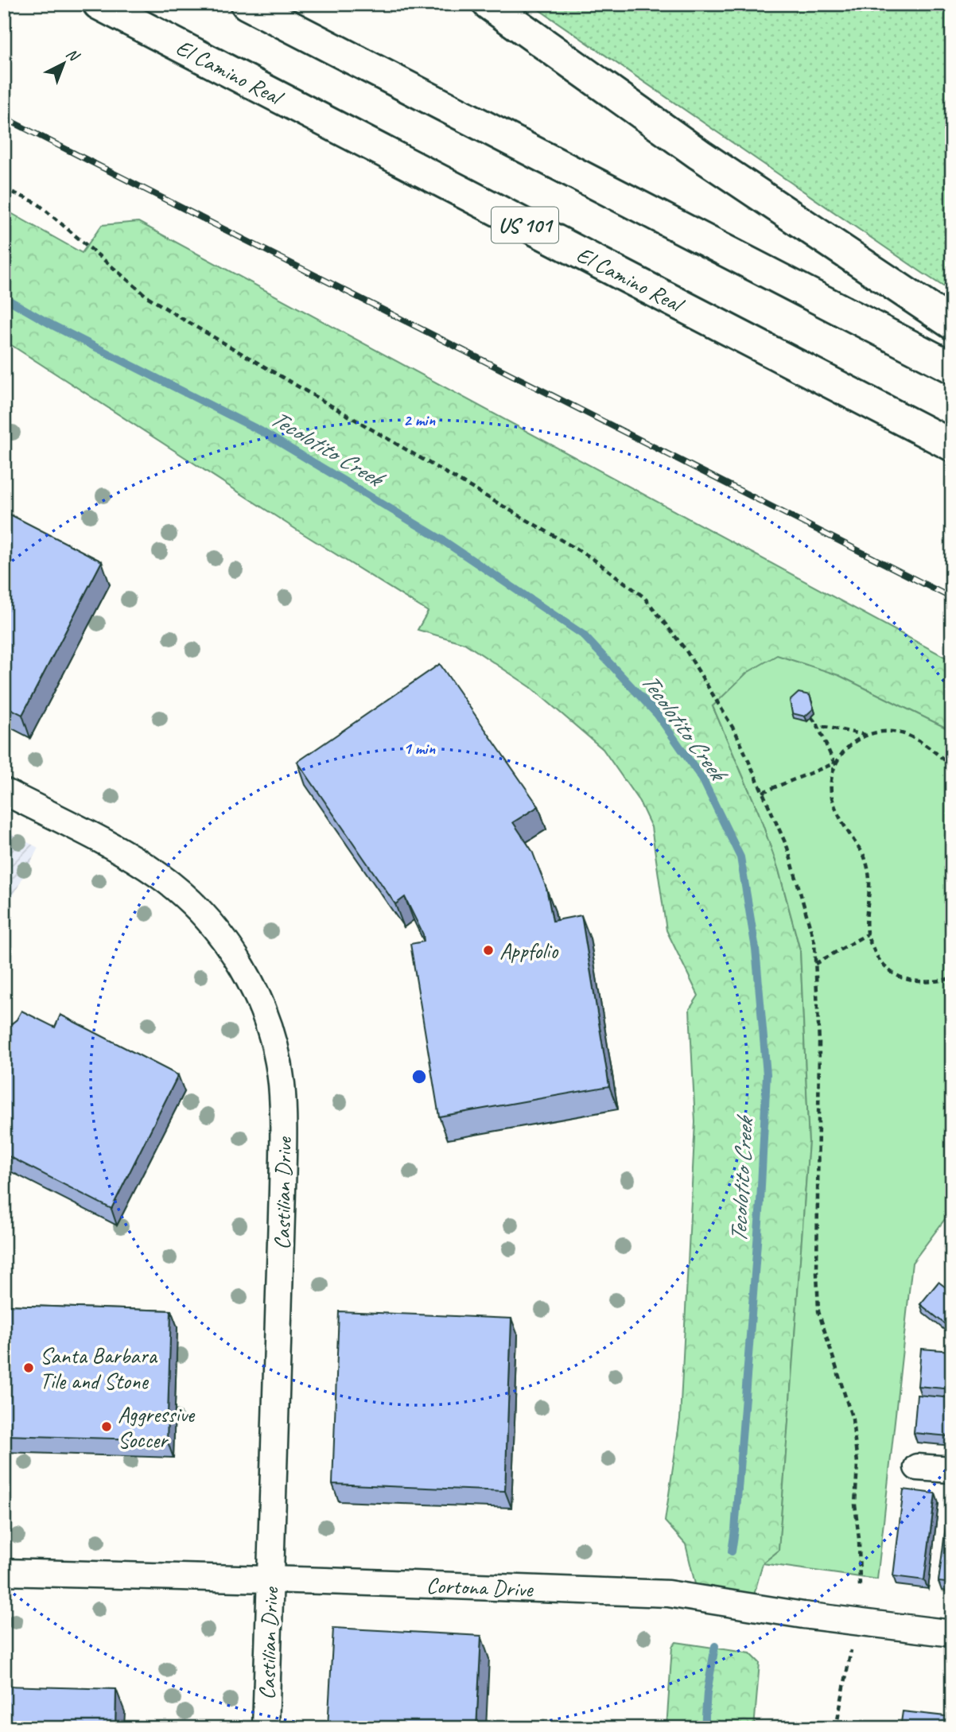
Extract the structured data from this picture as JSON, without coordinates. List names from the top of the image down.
{
  "streets": {
    "highway": ["El Camino Real", "US 101"],
    "street": ["Castilian Drive", "Cortona Drive"]
  },
  "crossings": [
    ["Castilian Drive", "Cortona Drive"]
  ],
  "water": ["Tecolotito Creek"],
  "places": ["Appfolio", "Santa Barbara Tile and Stone", "Aggressive Soccer"],
  "north": "top right",
  "rings": ["2 min", "1 min"]
}
